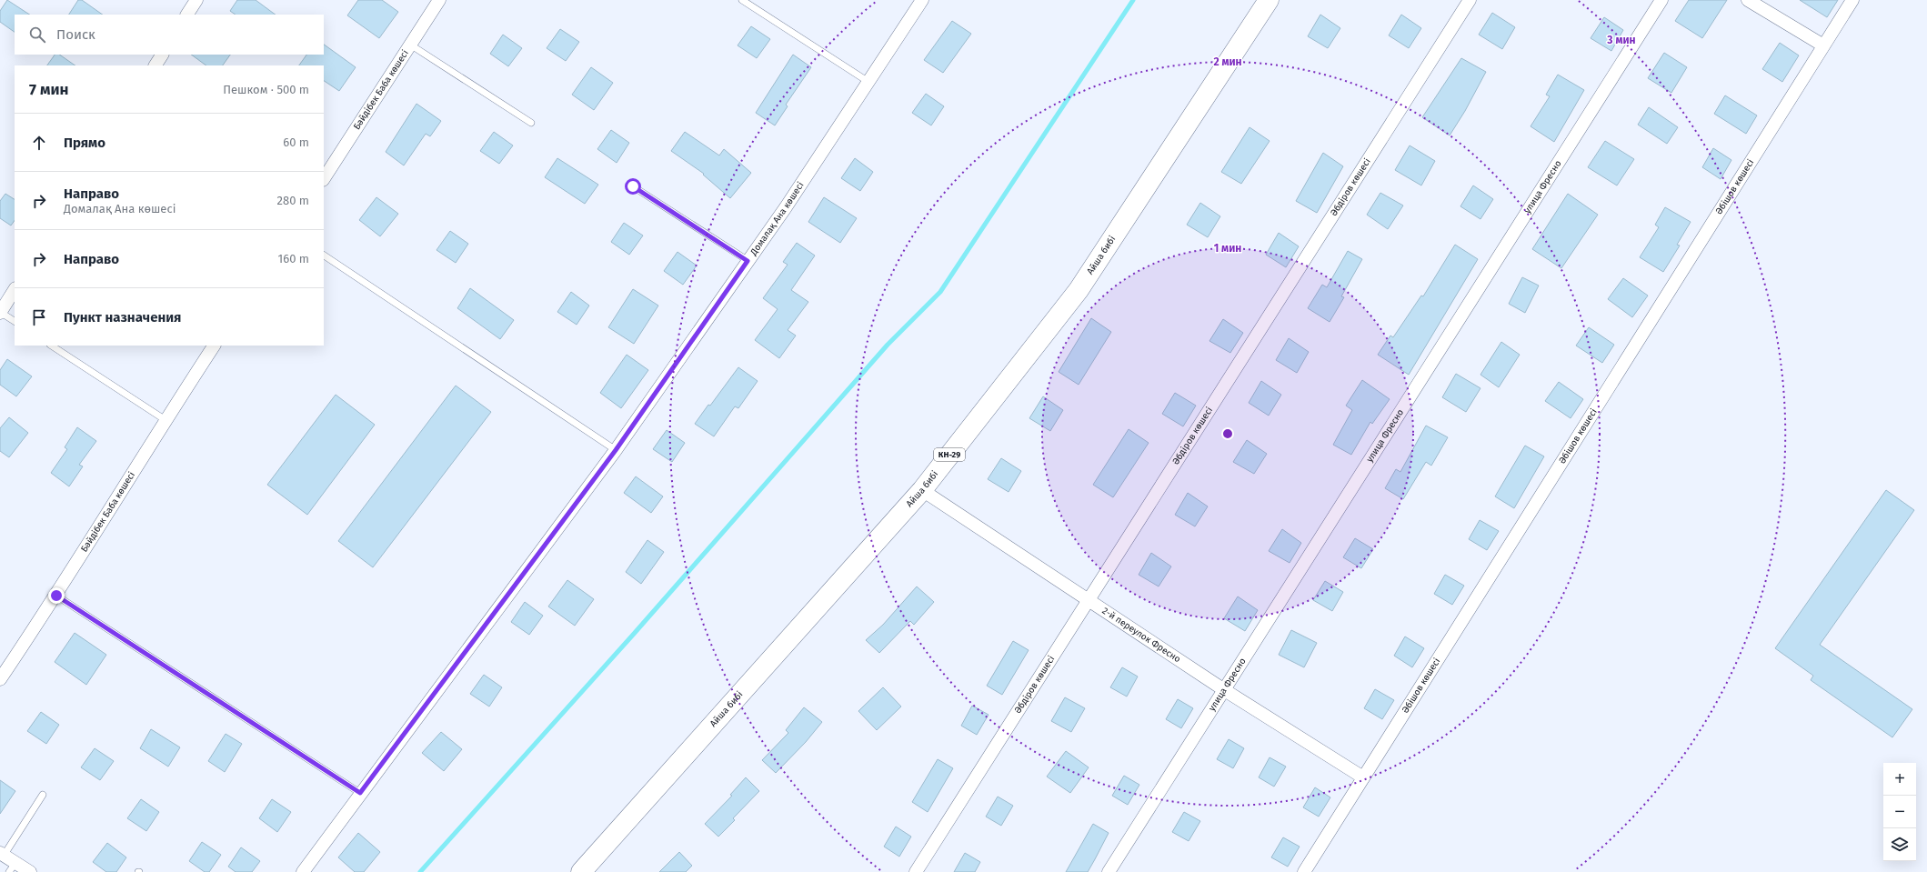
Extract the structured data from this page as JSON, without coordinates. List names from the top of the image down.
{
  "streets": {
    "main road": ["Айша бибі", "КН-29"],
    "street": [
      "Бәйдібек Баба көшесі",
      "Әбішов көшесі",
      "Әбдіров көшесі",
      "улица Фресно",
      "Домалақ Ана көшесі",
      "2-й переулок Фресно"
    ]
  },
  "crossings": [
    ["Әбішов көшесі", "2-й переулок Фресно"],
    ["Әбдіров көшесі", "2-й переулок Фресно"],
    ["улица Фресно", "2-й переулок Фресно"],
    ["Айша бибі", "2-й переулок Фресно"]
  ],
  "page": {
    "search": "Поиск",
    "heading": ["7 мин", "Пешком · 500 m"],
    "list": [
      ["Прямо", "60 m"],
      ["Направо", "Домалақ Ана көшесі", "280 m"],
      ["Направо", "160 m"],
      "Пункт назначения"
    ],
    "map_buttons": ["+", "−"]
  },
  "rings": ["3 мин", "2 мин", "1 мин"]
}
